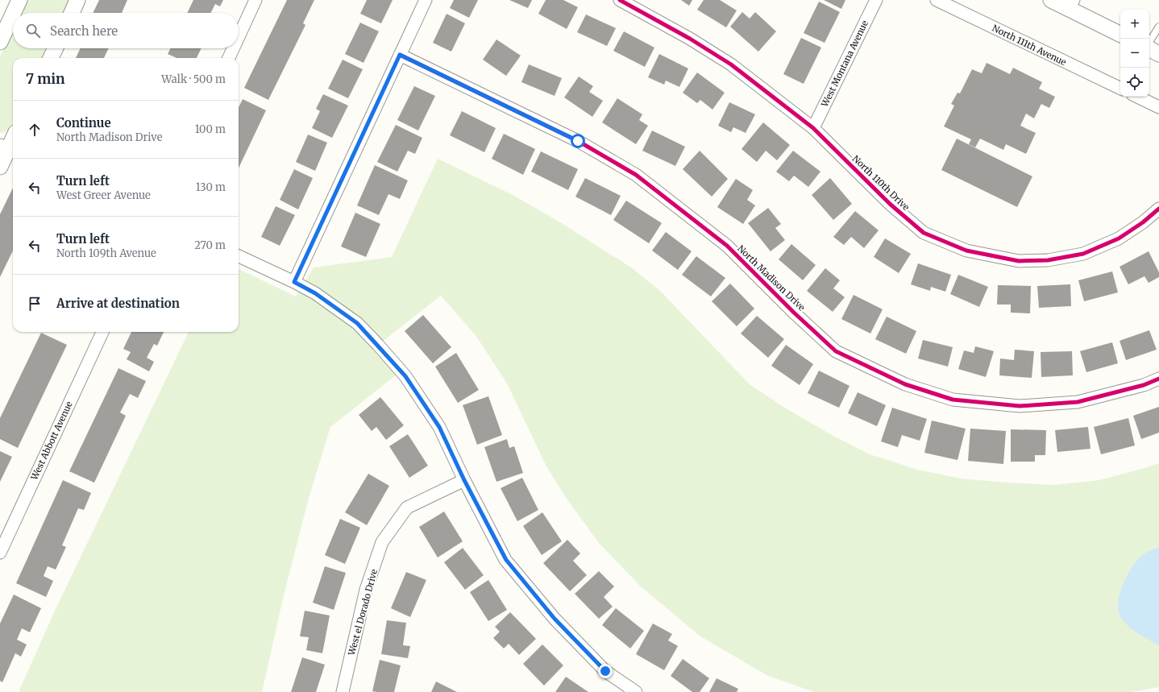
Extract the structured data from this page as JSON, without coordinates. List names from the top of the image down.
{
  "streets": {
    "street": [
      "North 111th Avenue",
      "West Montana Avenue",
      "North 110th Drive",
      "North Madison Drive",
      "West Abbott Avenue",
      "West el Dorado Drive"
    ]
  },
  "crossings": [
    ["West Montana Avenue", "North 110th Drive"]
  ],
  "page": {
    "map_buttons": ["+", "−"],
    "search": "Search here",
    "heading": ["7 min", "Walk · 500 m"],
    "list": [
      ["Continue", "North Madison Drive", "100 m"],
      ["Turn left", "West Greer Avenue", "130 m"],
      ["Turn left", "North 109th Avenue", "270 m"],
      "Arrive at destination"
    ]
  }
}
